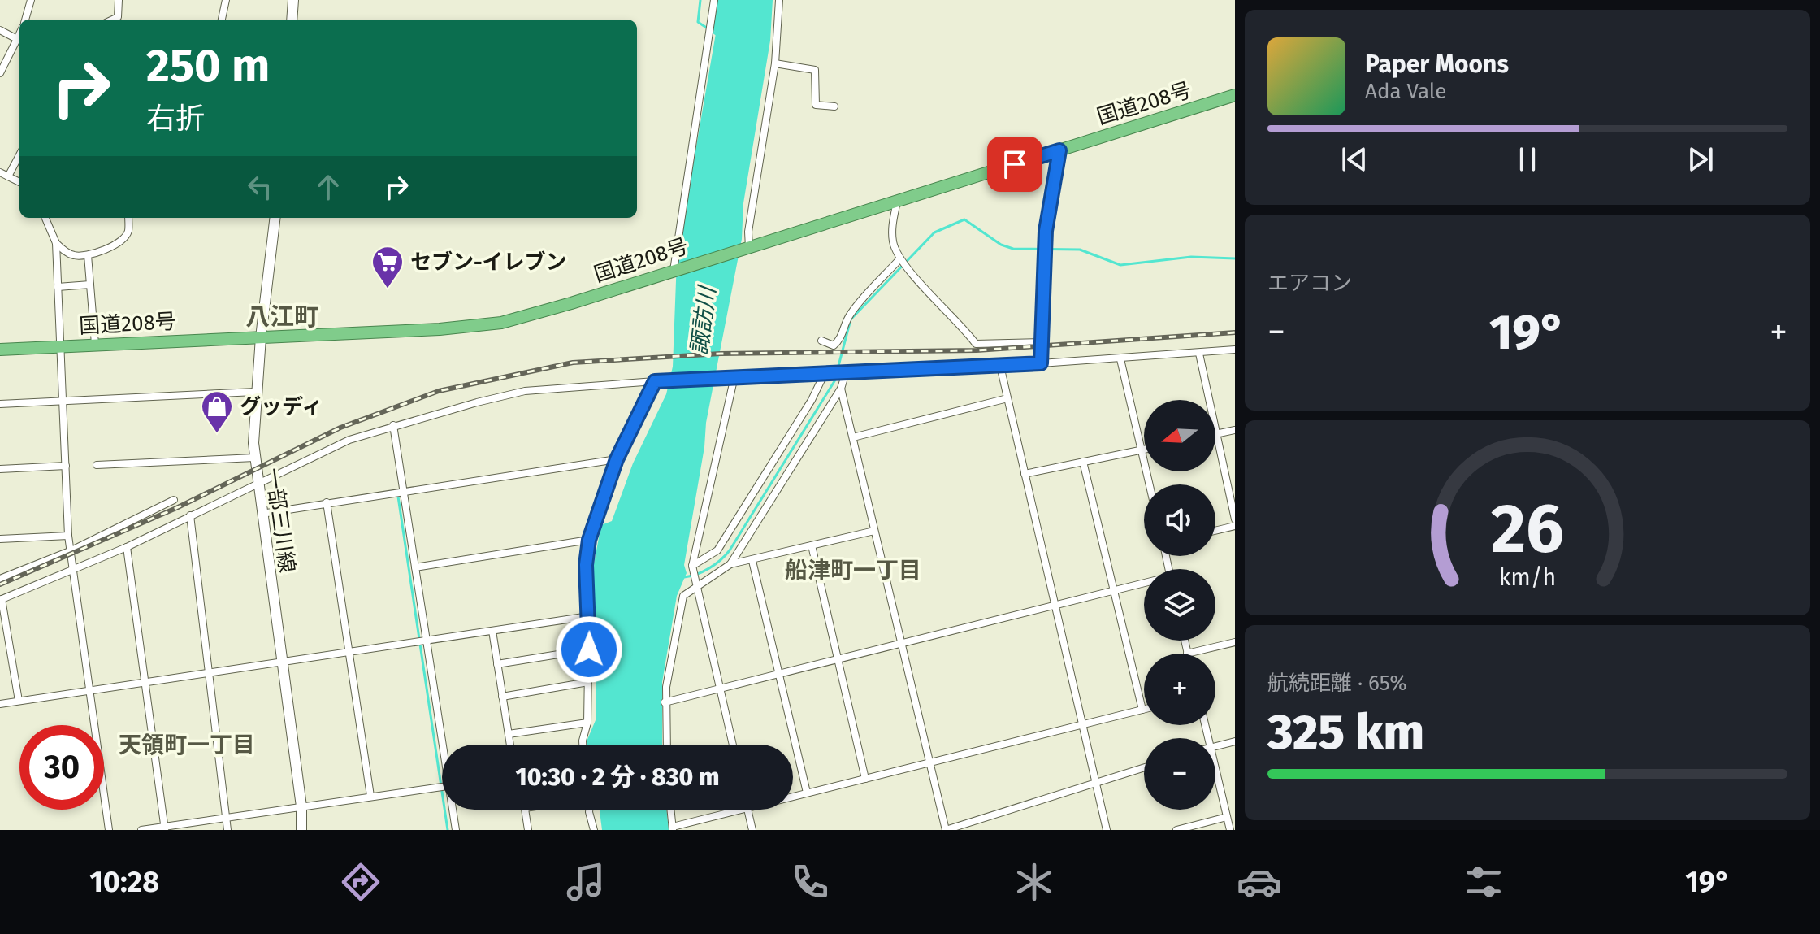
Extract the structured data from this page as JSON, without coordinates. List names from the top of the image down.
{
  "streets": {
    "highway": ["国道208号"],
    "main road": ["一部三川線"]
  },
  "crossings": [
    ["国道208号", "一部三川線"]
  ],
  "districts": ["八江町", "船津町一丁目", "天領町一丁目"],
  "water": ["諏訪川"],
  "places": {
    "supermarket": ["セブン-イレブン"],
    "shop": ["グッディ"]
  },
  "north": "left",
  "page": {
    "turn": ["250 m", "右折"],
    "song": ["Paper Moons", "Ada Vale"],
    "tile": [
      "エアコン",
      ["航続距離 · 65%", "325 km"]
    ],
    "heat": ["−", "19°", "+"],
    "map_buttons": ["+", "−"],
    "limit": "30",
    "trip": "10:30 · 2 分 · 830 m",
    "tabs": ["10:28", "19°"],
    "gauge": ["26", "km/h"]
  }
}
